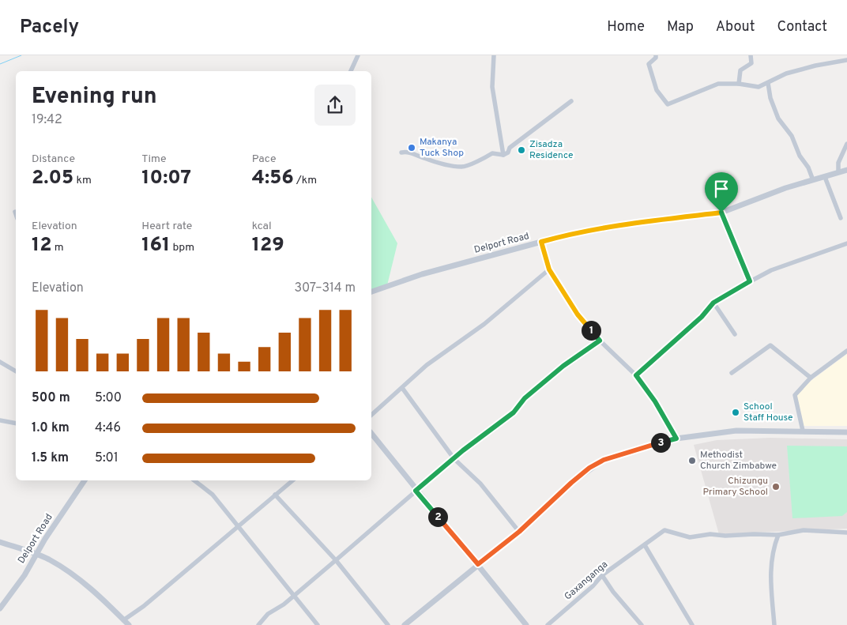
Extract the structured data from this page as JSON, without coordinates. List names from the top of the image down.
{
  "streets": {
    "street": ["Delport Road", "Gaxanganga"]
  },
  "places": [
    "Makanya Tuck Shop",
    "Zisadza Residence",
    "School Staff House",
    "Methodist Church Zimbabwe",
    "Chizungu Primary School"
  ],
  "page": {
    "header": "Pacely",
    "nav": [
      "Home",
      "Map",
      "About",
      "Contact"
    ],
    "heading": ["Evening run", "19:42"],
    "stats": [
      ["Distance", "2.05 km"],
      ["Time", "10:07"],
      ["Pace", "4:56 /km"],
      ["Elevation", "12 m"],
      ["Heart rate", "161 bpm"],
      ["kcal", "129"]
    ],
    "chart": ["Elevation", "307–314 m"],
    "pins": ["1", "3", "2"],
    "list": [
      {
        "name": "500 m",
        "note": "5:00"
      },
      {
        "name": "1.0 km",
        "note": "4:46"
      },
      {
        "name": "1.5 km",
        "note": "5:01"
      }
    ]
  }
}
